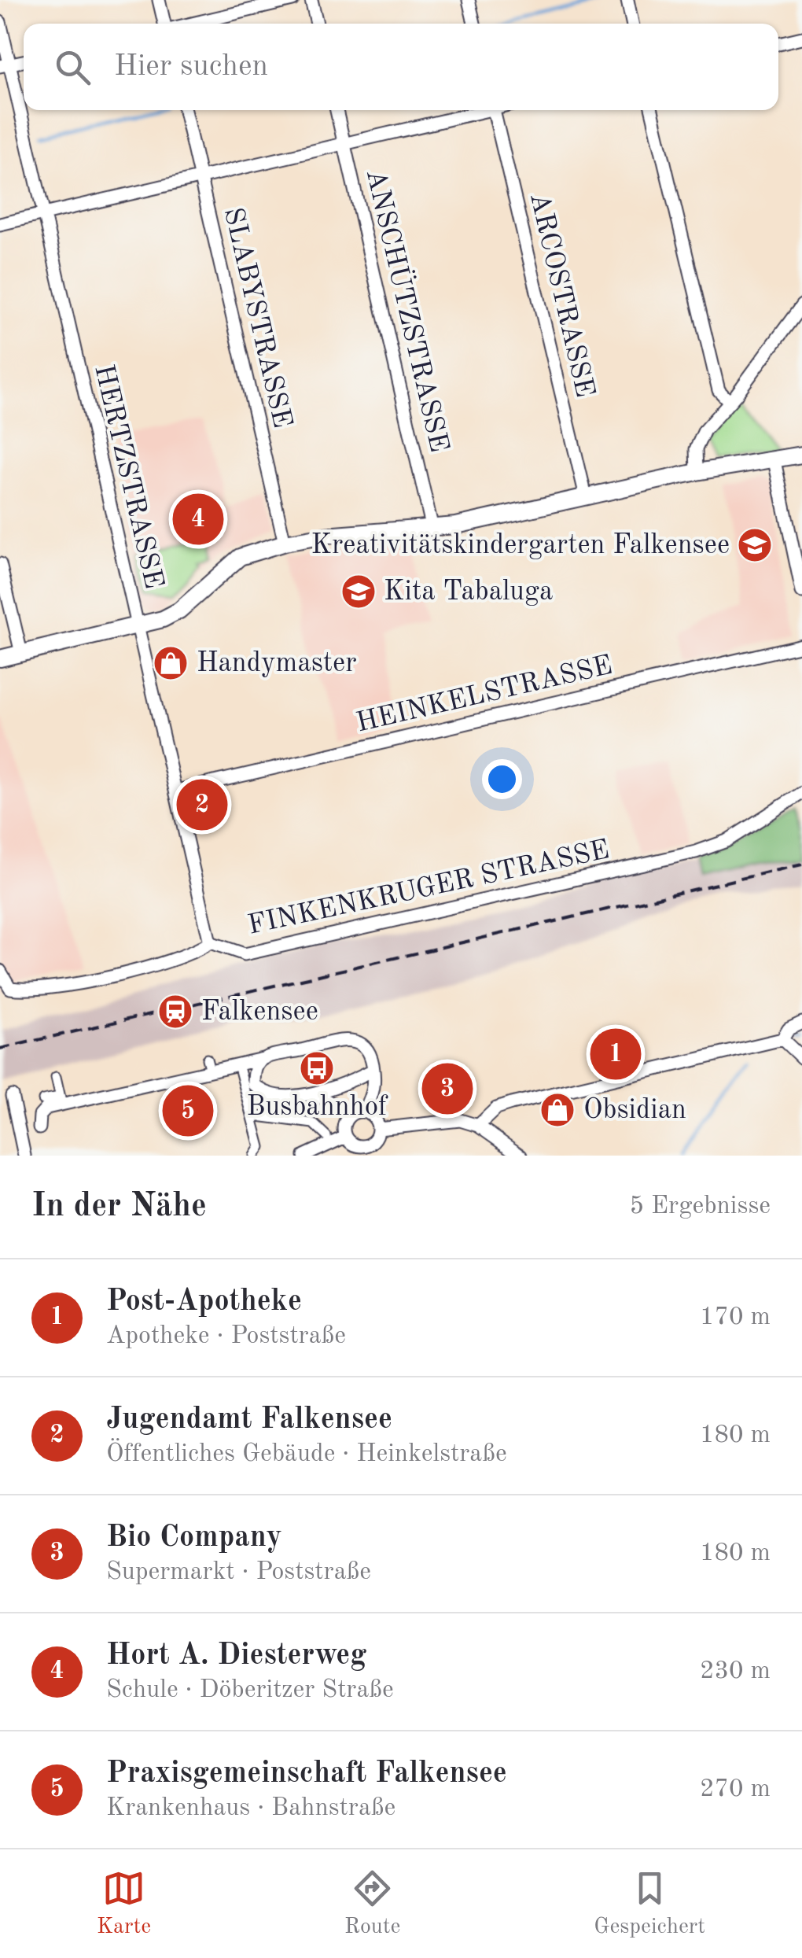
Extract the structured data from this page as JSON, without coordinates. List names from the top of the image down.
{
  "streets": {
    "street": [
      "ARCOSTRASSE",
      "ANSCHÜTZSTRASSE",
      "SLABYSTRASSE",
      "HERTZSTRASSE",
      "HEINKELSTRASSE",
      "FINKENKRUGER STRASSE"
    ]
  },
  "crossings": [
    ["HERTZSTRASSE", "HEINKELSTRASSE"],
    ["HERTZSTRASSE", "FINKENKRUGER STRASSE"]
  ],
  "places": {
    "school or university": ["Kreativitätskindergarten Falkensee", "Kita Tabaluga"],
    "shop": ["Handymaster", "Obsidian"],
    "station": ["Falkensee"],
    "bus stop": ["Busbahnhof"]
  },
  "page": {
    "search": "Hier suchen",
    "pins": [
      "4",
      "2",
      "1",
      "3",
      "5"
    ],
    "heading": ["In der Nähe", "5 Ergebnisse"],
    "list": [
      {
        "mark": "1",
        "name": "Post-Apotheke",
        "note": "Apotheke · Poststraße",
        "value": "170 m"
      },
      {
        "mark": "2",
        "name": "Jugendamt Falkensee",
        "note": "Öffentliches Gebäude · Heinkelstraße",
        "value": "180 m"
      },
      {
        "mark": "3",
        "name": "Bio Company",
        "note": "Supermarkt · Poststraße",
        "value": "180 m"
      },
      {
        "mark": "4",
        "name": "Hort A. Diesterweg",
        "note": "Schule · Döberitzer Straße",
        "value": "230 m"
      },
      {
        "mark": "5",
        "name": "Praxisgemeinschaft Falkensee",
        "note": "Krankenhaus · Bahnstraße",
        "value": "270 m"
      }
    ],
    "nav": ["Karte", "Route", "Gespeichert"]
  }
}
